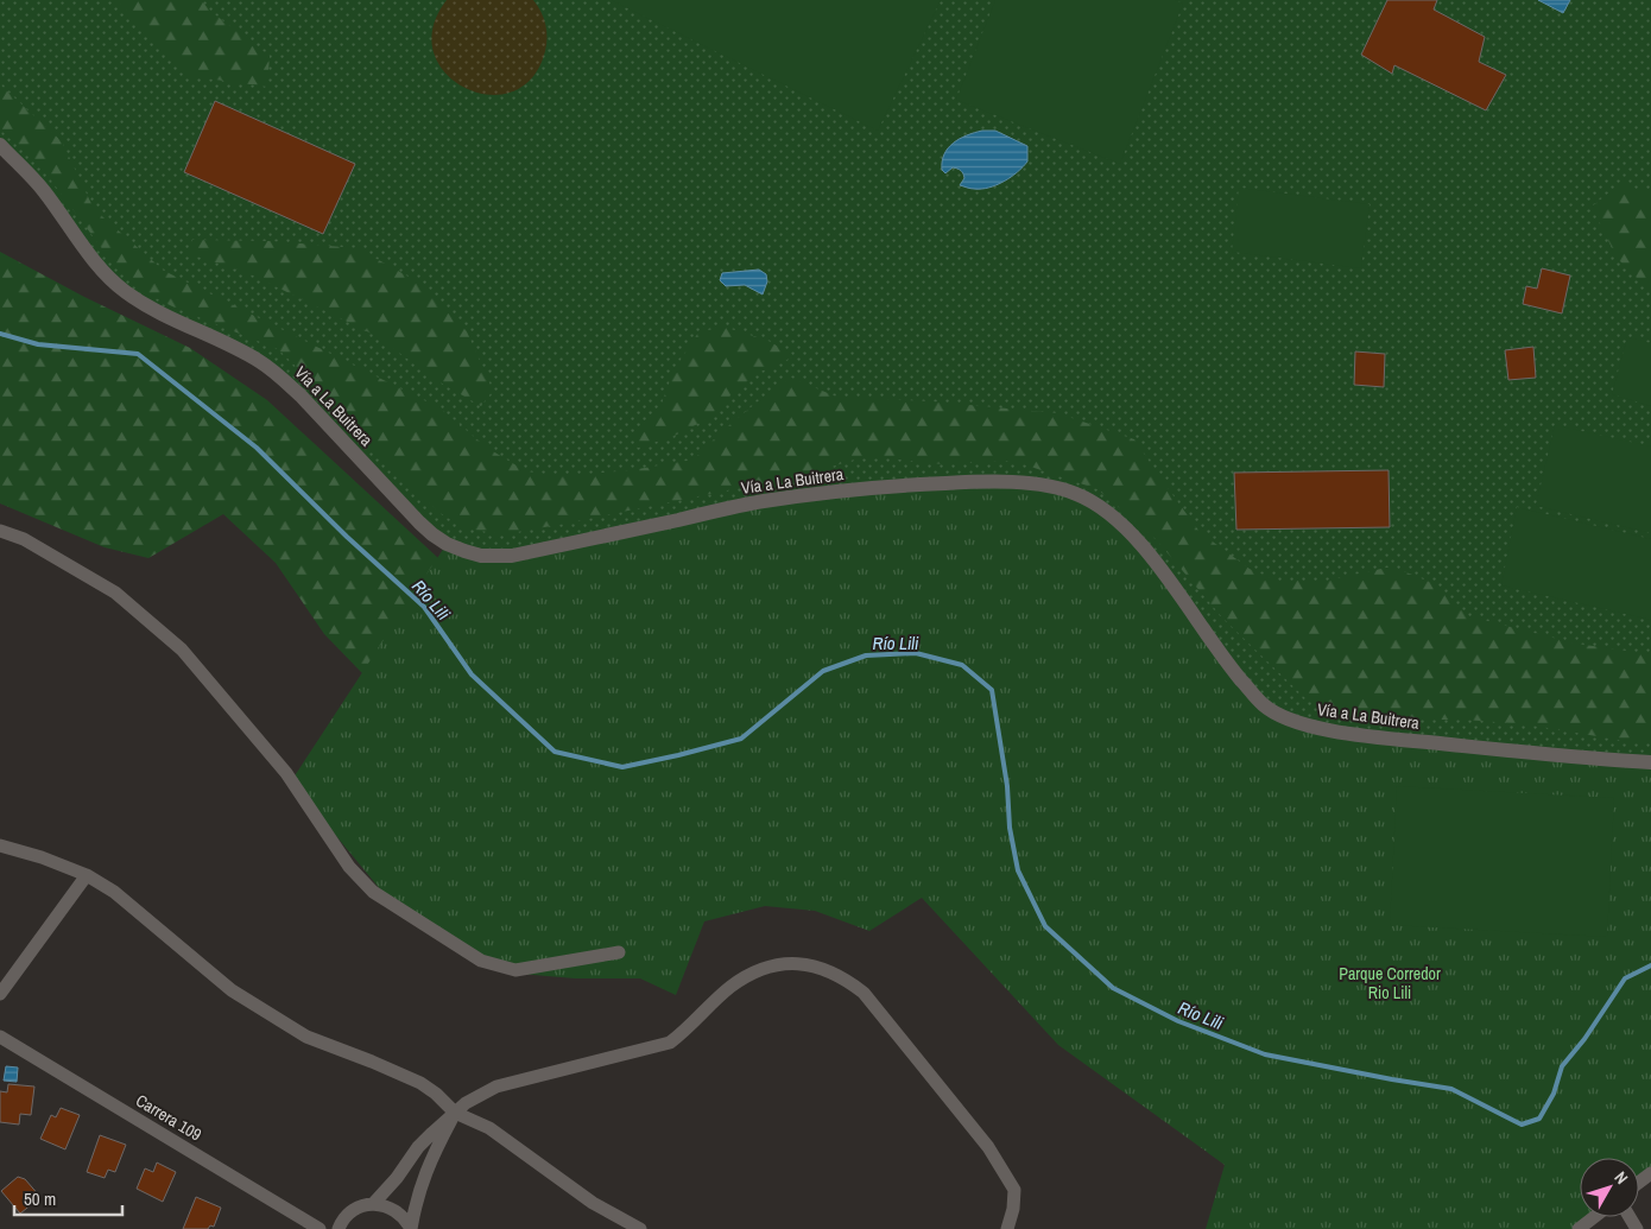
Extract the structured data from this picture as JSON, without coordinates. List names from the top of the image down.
{
  "streets": {
    "street": ["Vía a La Buitrera", "Carrera 109"]
  },
  "water": ["Río Lili"],
  "parks": ["Parque Corredor Rio Lili"],
  "scale_bar": "50 m",
  "north": "top right"
}
